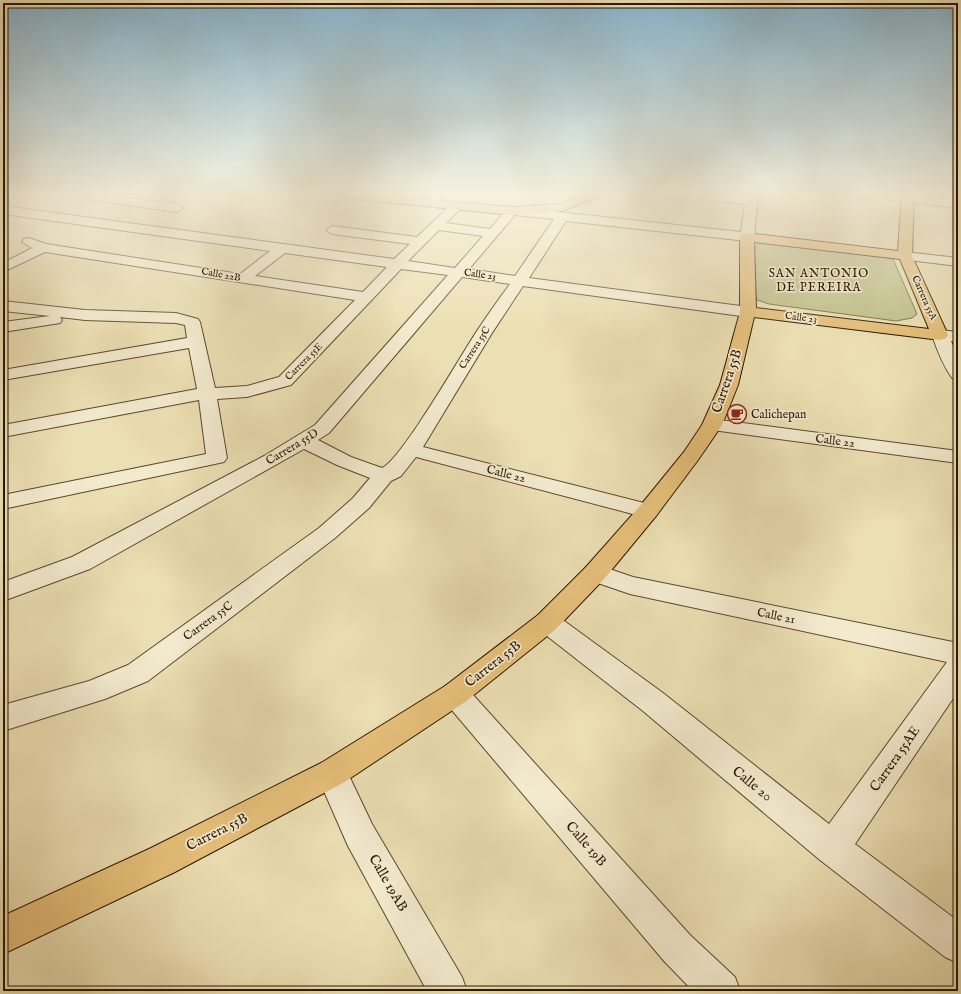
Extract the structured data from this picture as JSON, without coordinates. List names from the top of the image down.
{
  "streets": {
    "main road": ["Calle 23", "Carrera 55A", "Carrera 55B"],
    "street": [
      "Calle 22B",
      "Carrera 55C",
      "Carrera 55E",
      "Calle 22",
      "Carrera 55D",
      "Calle 21",
      "Carrera 55AE",
      "Calle 20",
      "Calle 19B",
      "Calle 19AB"
    ]
  },
  "crossings": [
    ["Calle 22B", "Carrera 55E"],
    ["Calle 23", "Carrera 55A"],
    ["Calle 23", "Carrera 55C"],
    ["Calle 23", "Carrera 55E"],
    ["Calle 23", "Carrera 55B"],
    ["Calle 23", "Carrera 55D"],
    ["Carrera 55C", "Calle 22"],
    ["Carrera 55B", "Calle 22"],
    ["Carrera 55B", "Calle 21"],
    ["Carrera 55B", "Calle 20"],
    ["Carrera 55B", "Calle 19B"],
    ["Carrera 55B", "Calle 19AB"],
    ["Carrera 55AE", "Calle 20"]
  ],
  "districts": ["SAN ANTONIO DE PEREIRA"],
  "places": {
    "cafe": ["Calichepan"]
  }
}
